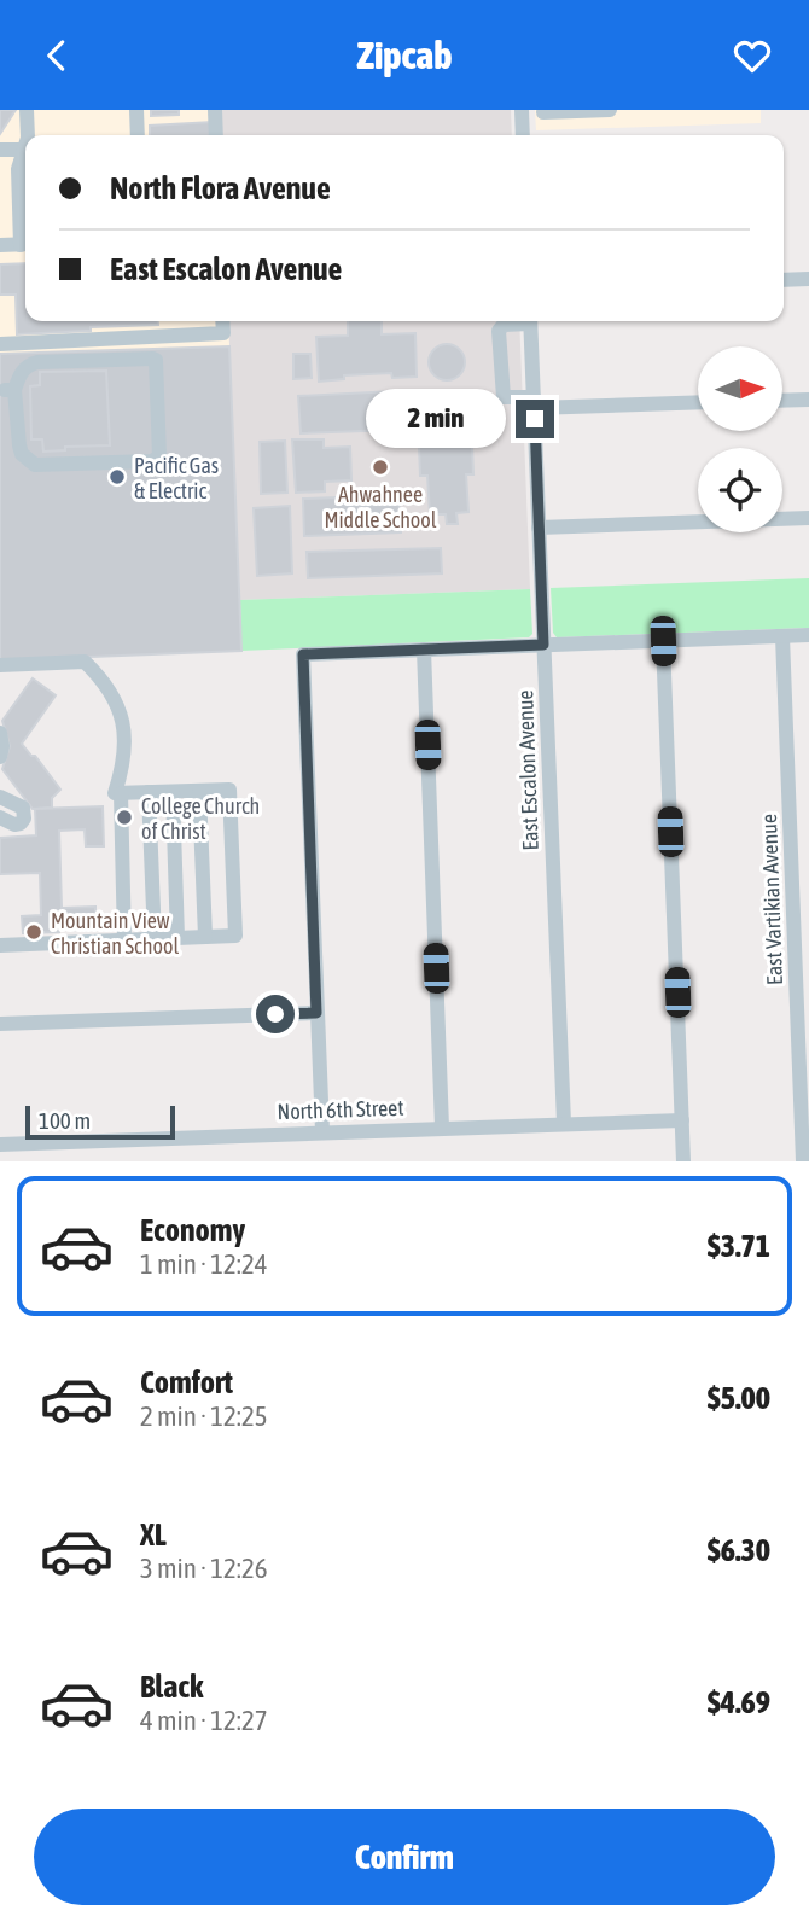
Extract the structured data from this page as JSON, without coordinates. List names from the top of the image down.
{
  "streets": {
    "street": ["East Escalon Avenue", "East Vartikian Avenue", "North 6th Street"]
  },
  "crossings": [
    ["East Escalon Avenue", "North 6th Street"]
  ],
  "places": [
    "Ahwahnee Middle School",
    "Pacific Gas & Electric",
    "College Church of Christ",
    "Mountain View Christian School"
  ],
  "scale_bar": "100 m",
  "north": "right",
  "page": {
    "header": "Zipcab",
    "banner": ["North Flora Avenue", "East Escalon Avenue"],
    "bubble": "2 min",
    "scale": "100 m",
    "list": [
      {
        "name": "Economy",
        "note": "1 min · 12:24",
        "value": "$3.71"
      },
      {
        "name": "Comfort",
        "note": "2 min · 12:25",
        "value": "$5.00"
      },
      {
        "name": "XL",
        "note": "3 min · 12:26",
        "value": "$6.30"
      },
      {
        "name": "Black",
        "note": "4 min · 12:27",
        "value": "$4.69"
      }
    ],
    "buttons": "Confirm"
  }
}
